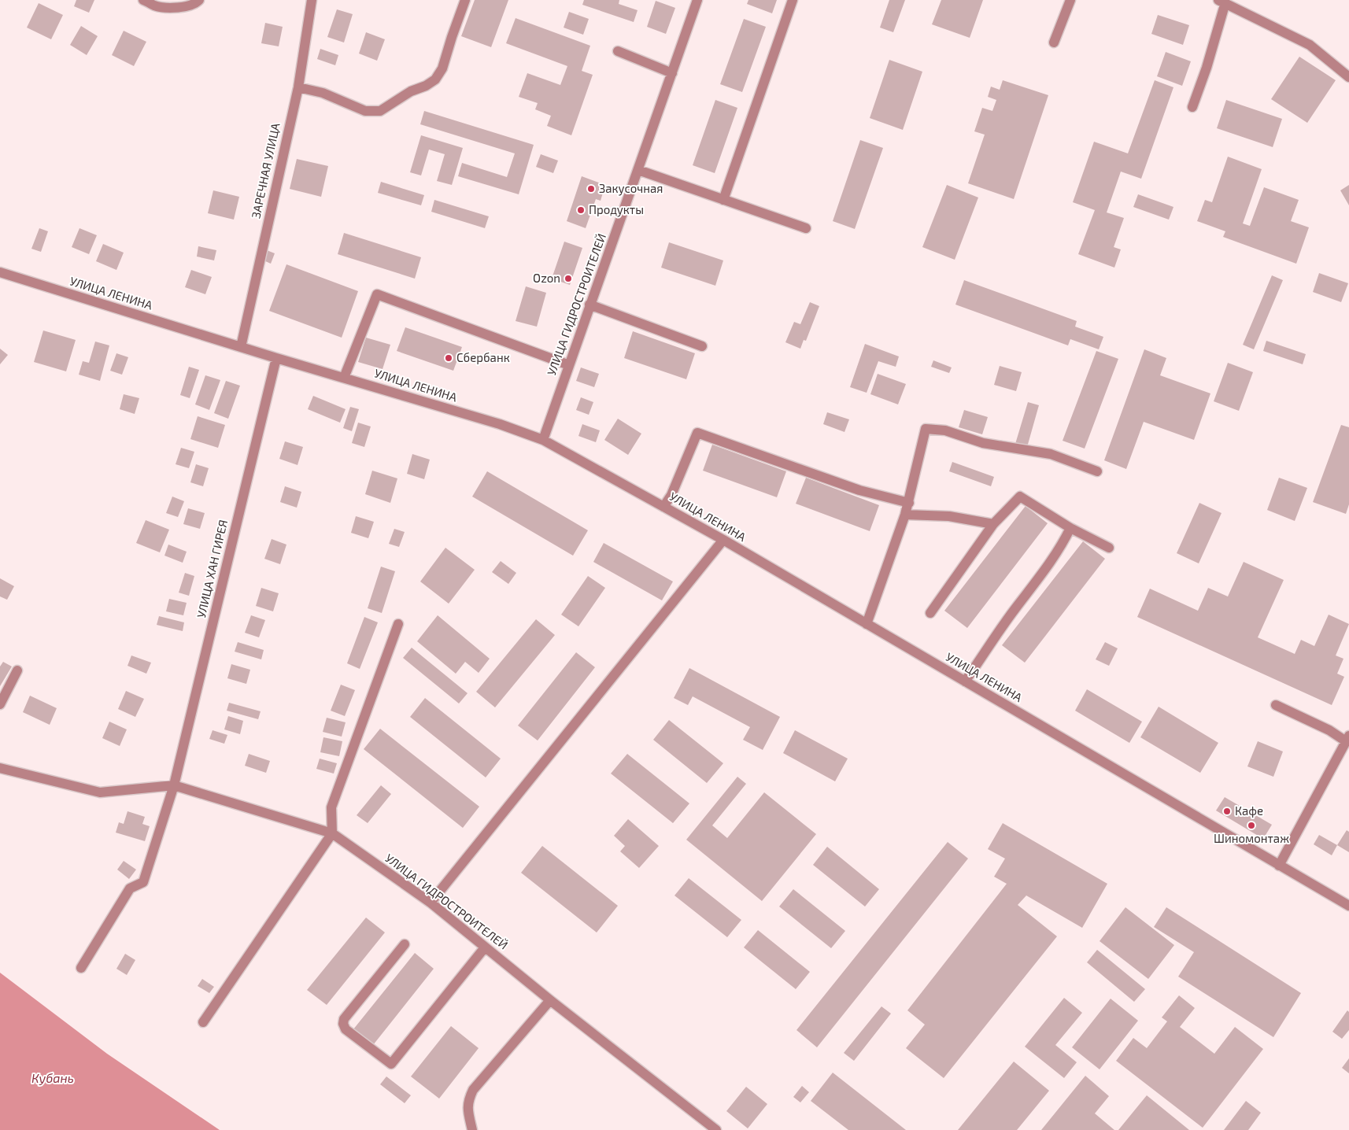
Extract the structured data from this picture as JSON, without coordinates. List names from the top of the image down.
{
  "streets": {
    "street": [
      "ЗАРЕЧНАЯ УЛИЦА",
      "УЛИЦА ЛЕНИНА",
      "УЛИЦА ГИДРОСТРОИТЕЛЕЙ",
      "УЛИЦА ХАН ГИРЕЯ"
    ]
  },
  "crossings": [
    ["ЗАРЕЧНАЯ УЛИЦА", "УЛИЦА ЛЕНИНА"],
    ["УЛИЦА ЛЕНИНА", "УЛИЦА ГИДРОСТРОИТЕЛЕЙ"],
    ["УЛИЦА ЛЕНИНА", "УЛИЦА ХАН ГИРЕЯ"]
  ],
  "water": ["Кубань"],
  "places": [
    "Закусочная",
    "Продукты",
    "Ozon",
    "Сбербанк",
    "Кафе",
    "Шиномонтаж"
  ]
}
